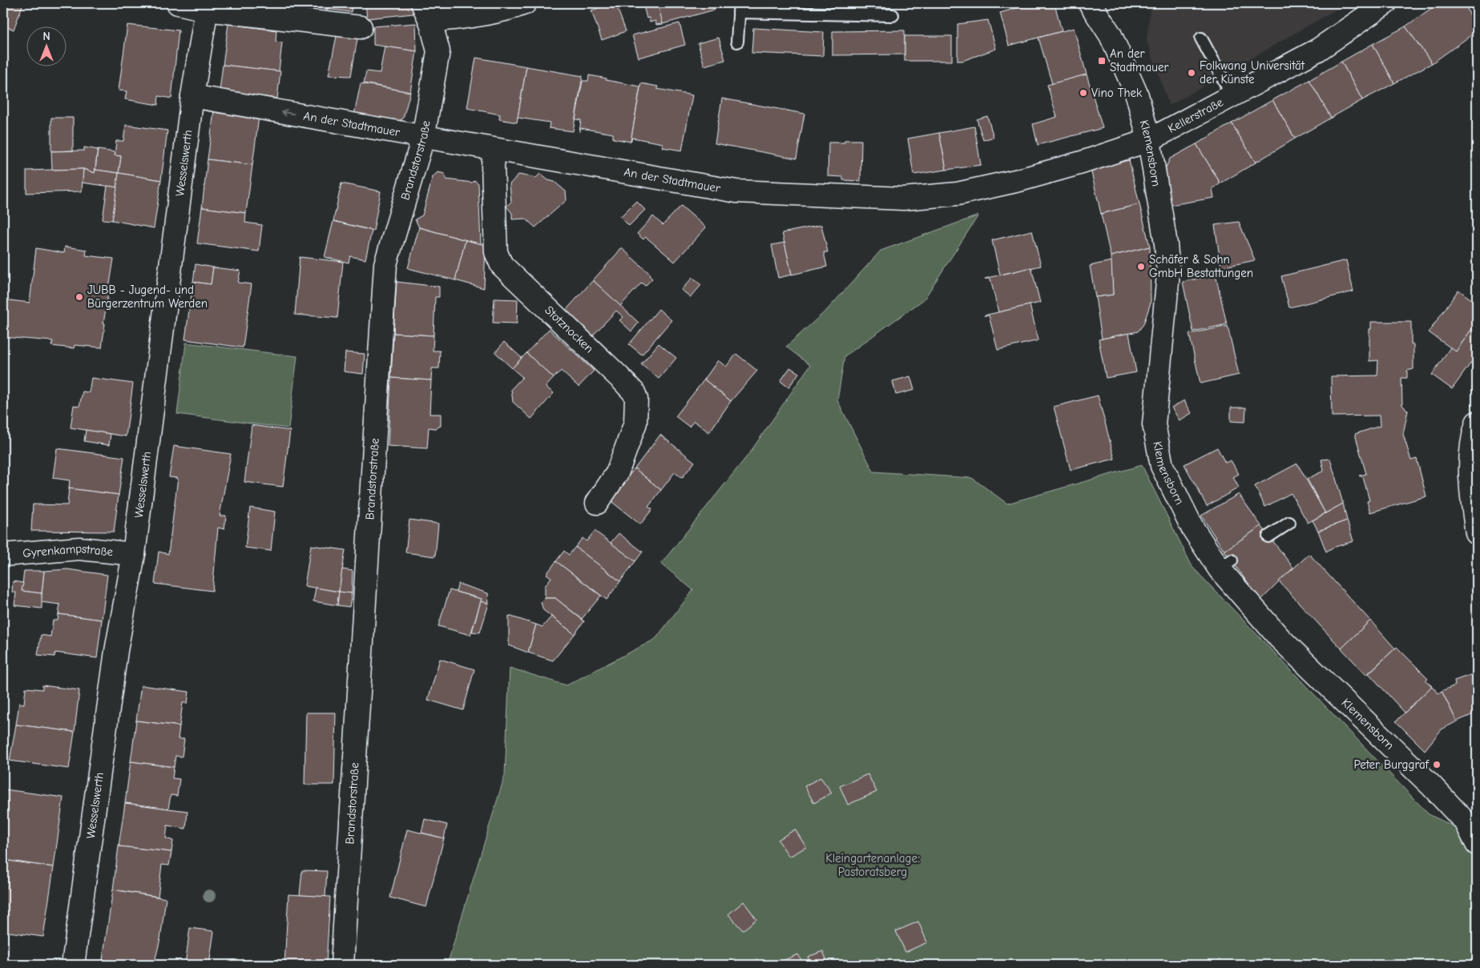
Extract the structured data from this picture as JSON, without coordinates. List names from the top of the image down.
{
  "streets": {
    "street": [
      "Kellerstraße",
      "An der Stadtmauer",
      "Klemensborn",
      "Brandstorstraße",
      "Wesselswerth",
      "Stotznocken",
      "Gyrenkampstraße"
    ]
  },
  "crossings": [
    ["Kellerstraße", "An der Stadtmauer"],
    ["Kellerstraße", "Klemensborn"],
    ["An der Stadtmauer", "Klemensborn"],
    ["An der Stadtmauer", "Brandstorstraße"],
    ["An der Stadtmauer", "Wesselswerth"],
    ["An der Stadtmauer", "Stotznocken"],
    ["Wesselswerth", "Gyrenkampstraße"]
  ],
  "parks": ["Kleingartenanlage: Pastoratsberg"],
  "places": {
    "transit": ["An der Stadtmauer"],
    "other": [
      "Folkwang Universität der Künste",
      "Vino Thek",
      "Schäfer & Sohn GmbH Bestattungen",
      "JUBB - Jugend- und Bürgerzentrum Werden",
      "Peter Burggraf"
    ]
  },
  "north": "top"
}
